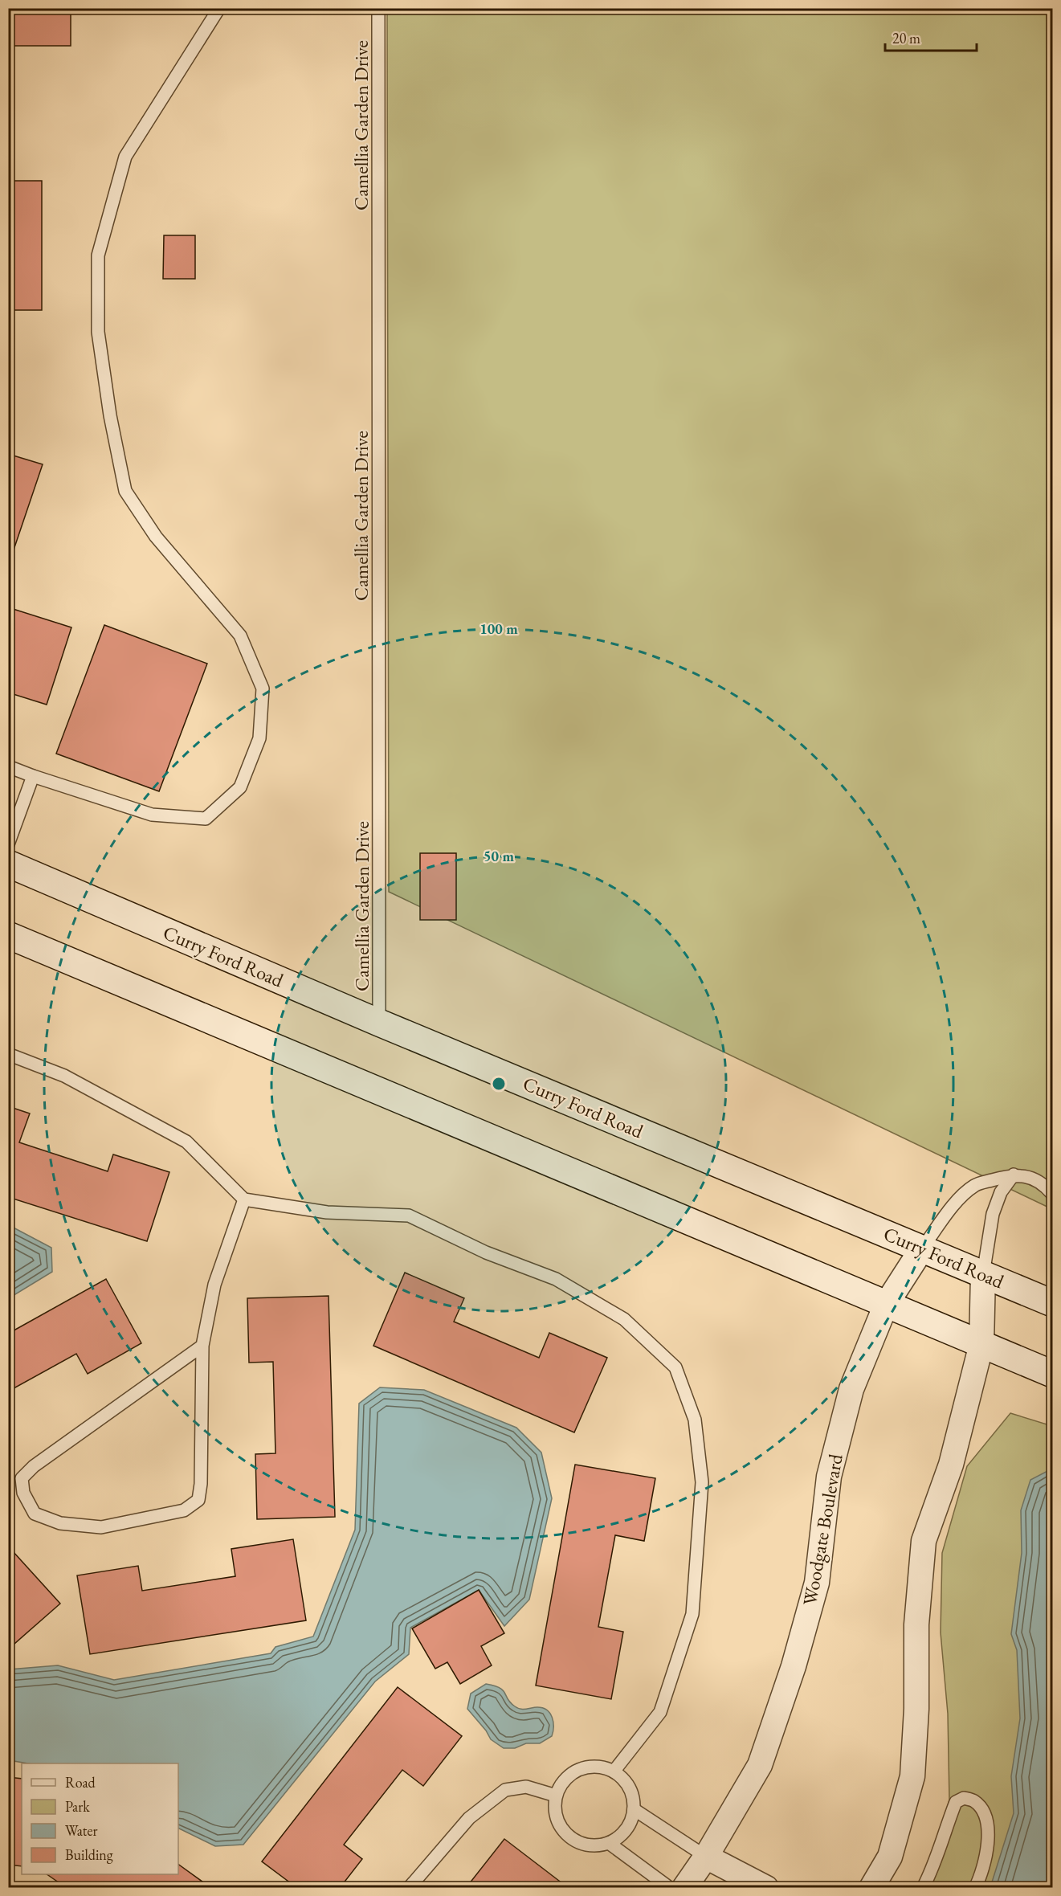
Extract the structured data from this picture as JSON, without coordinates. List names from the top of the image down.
{
  "streets": {
    "main road": ["Curry Ford Road"],
    "street": ["Woodgate Boulevard"],
    "lane": ["Camellia Garden Drive"]
  },
  "crossings": [
    ["Camellia Garden Drive", "Curry Ford Road"],
    ["Curry Ford Road", "Woodgate Boulevard"]
  ],
  "legend": [
    "Road",
    "Park",
    "Water",
    "Building"
  ],
  "scale_bar": "20 m",
  "rings": ["100 m", "50 m"]
}
